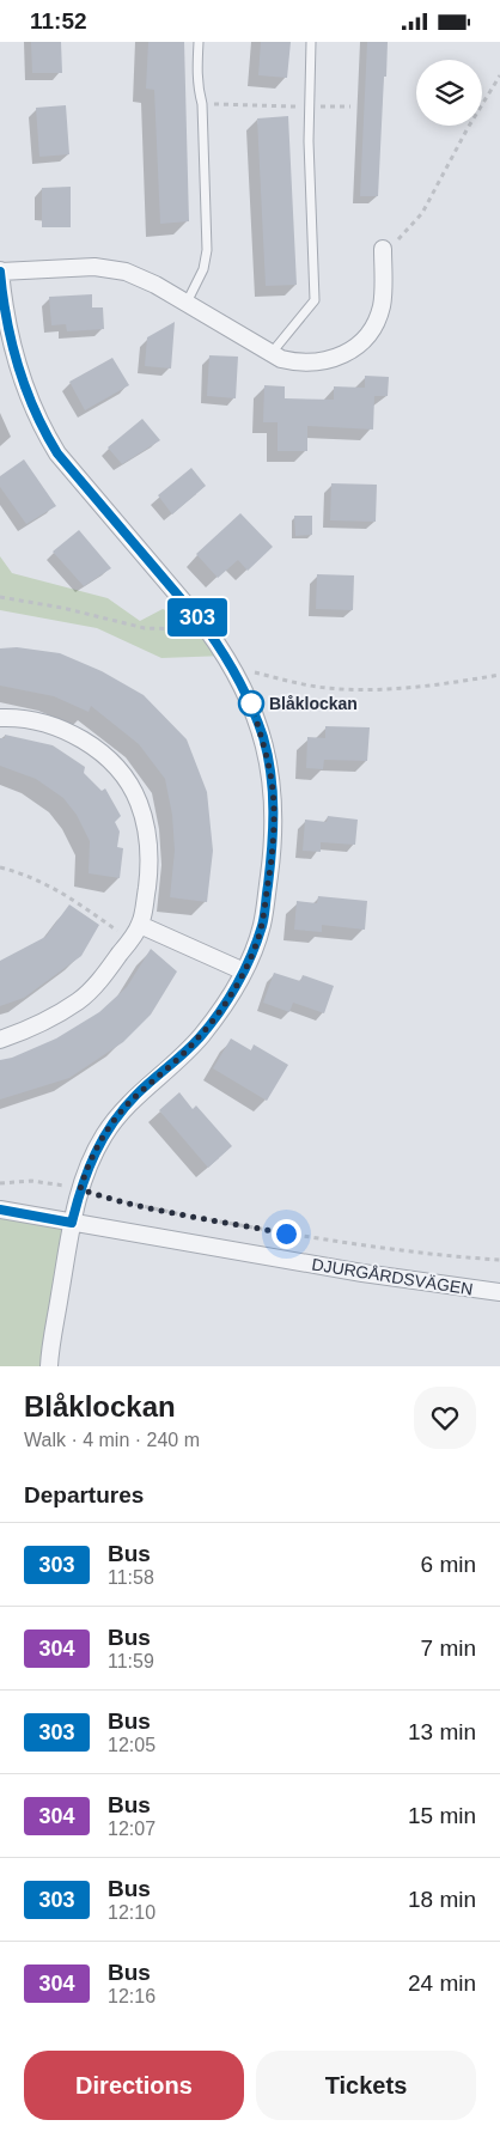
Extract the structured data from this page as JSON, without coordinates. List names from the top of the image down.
{
  "streets": {
    "street": ["DJURGÅRDSVÄGEN"]
  },
  "places": ["Blåklockan"],
  "lines": ["bus line 303"],
  "page": {
    "status": "11:52",
    "on_map": "303",
    "heading": [
      ["Blåklockan", "Walk · 4 min · 240 m"],
      "Departures"
    ],
    "list": [
      {
        "mark": "303",
        "name": "Bus",
        "note": "11:58",
        "value": "6 min"
      },
      {
        "mark": "304",
        "name": "Bus",
        "note": "11:59",
        "value": "7 min"
      },
      {
        "mark": "303",
        "name": "Bus",
        "note": "12:05",
        "value": "13 min"
      },
      {
        "mark": "304",
        "name": "Bus",
        "note": "12:07",
        "value": "15 min"
      },
      {
        "mark": "303",
        "name": "Bus",
        "note": "12:10",
        "value": "18 min"
      },
      {
        "mark": "304",
        "name": "Bus",
        "note": "12:16",
        "value": "24 min"
      }
    ],
    "buttons": ["Directions", "Tickets"]
  }
}
